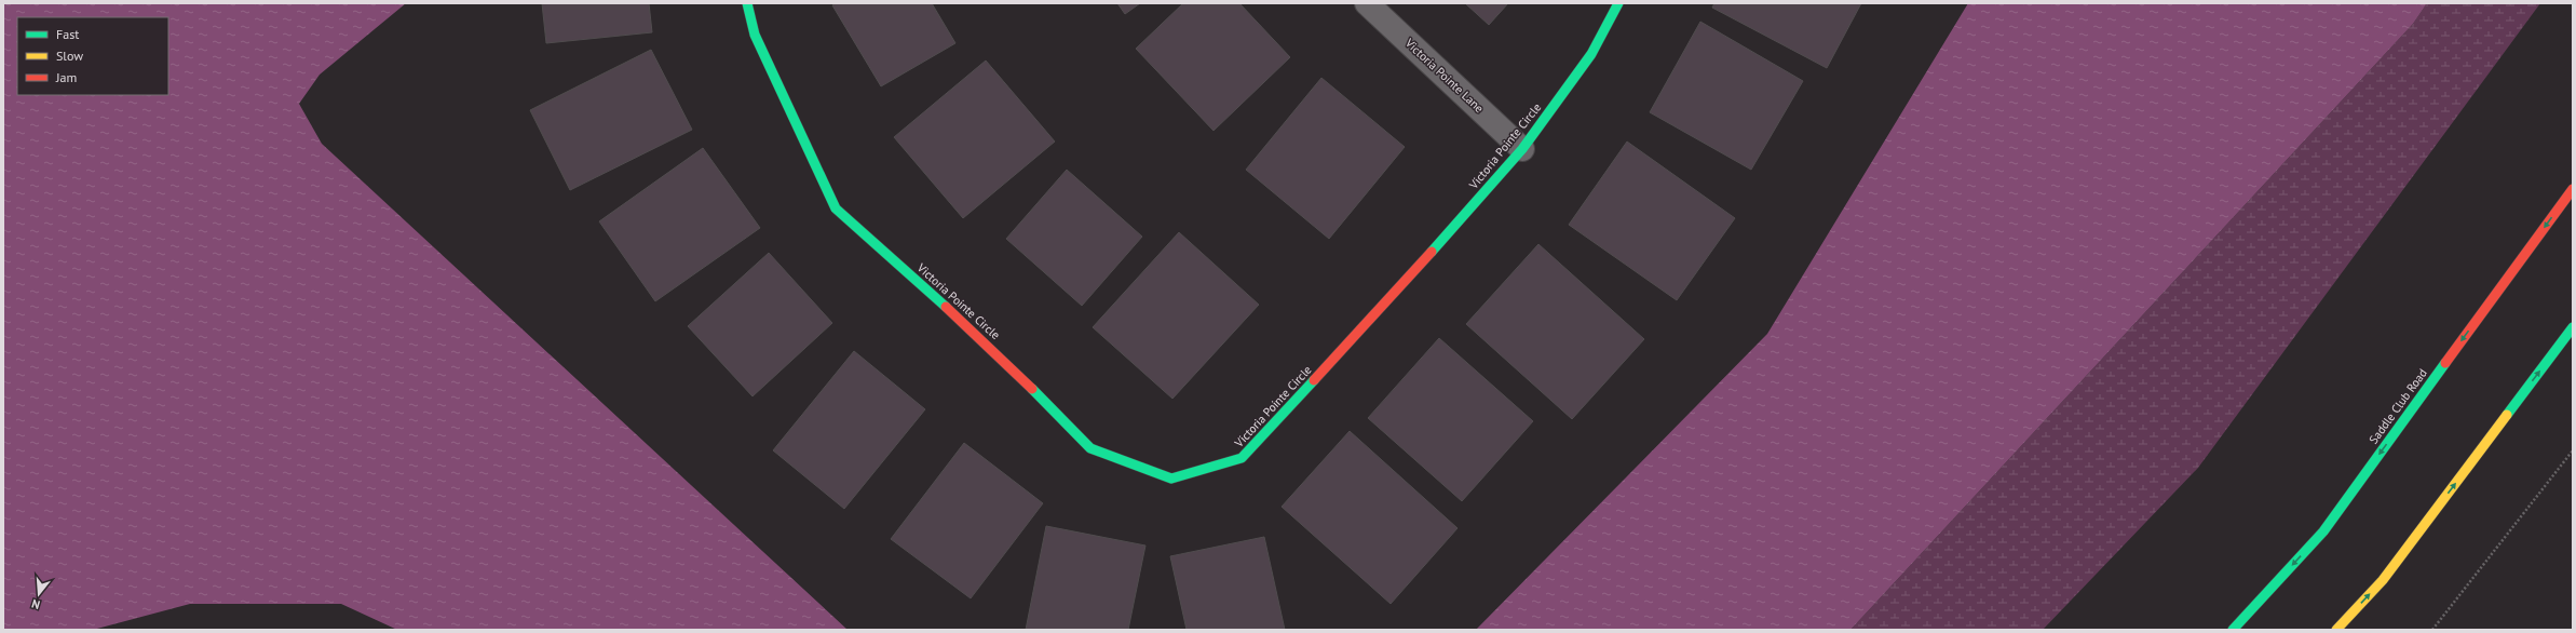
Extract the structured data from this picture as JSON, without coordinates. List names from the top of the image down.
{
  "streets": {
    "street": ["Victoria Pointe Lane", "Victoria Pointe Circle", "Saddle Club Road"]
  },
  "crossings": [
    ["Victoria Pointe Lane", "Victoria Pointe Circle"]
  ],
  "legend": ["Fast", "Slow", "Jam"],
  "north": "bottom"
}
